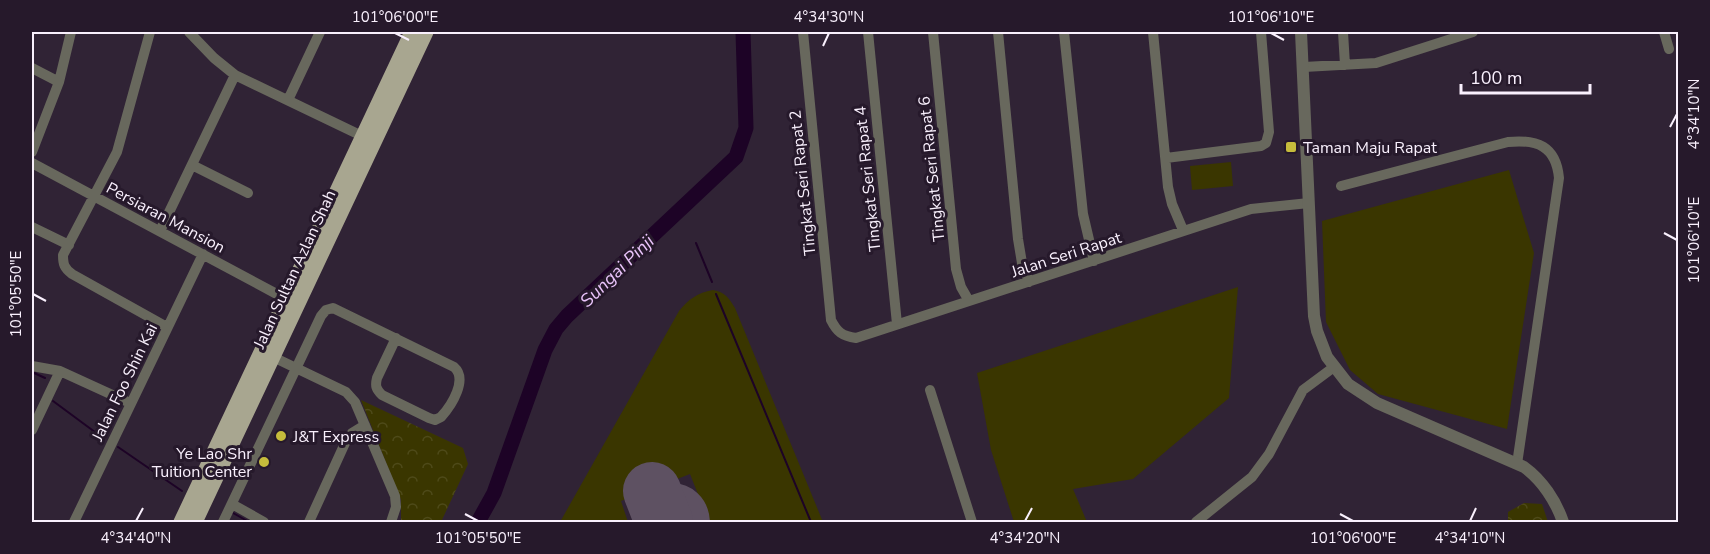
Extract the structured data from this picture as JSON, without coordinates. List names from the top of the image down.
{
  "streets": {
    "main road": ["Jalan Sultan Azlan Shah"],
    "street": [
      "Tingkat Seri Rapat 6",
      "Tingkat Seri Rapat 4",
      "Tingkat Seri Rapat 2",
      "Persiaran Mansion",
      "Jalan Seri Rapat",
      "Jalan Foo Shin Kai"
    ]
  },
  "crossings": [
    ["Tingkat Seri Rapat 6", "Jalan Seri Rapat"],
    ["Tingkat Seri Rapat 4", "Jalan Seri Rapat"],
    ["Tingkat Seri Rapat 2", "Jalan Seri Rapat"],
    ["Persiaran Mansion", "Jalan Sultan Azlan Shah"],
    ["Persiaran Mansion", "Jalan Foo Shin Kai"]
  ],
  "water": ["Sungai Pinji"],
  "places": {
    "transit": ["Taman Maju Rapat"],
    "other": ["J&T Express", "Ye Lao Shr Tuition Center"]
  },
  "scale_bar": "100 m",
  "coordinates": [
    "101°06'00\"E",
    "4°34'30\"N",
    "101°06'10\"E",
    "4°34'10\"N",
    "101°05'50\"E",
    "4°34'40\"N",
    "4°34'20\"N"
  ]
}
